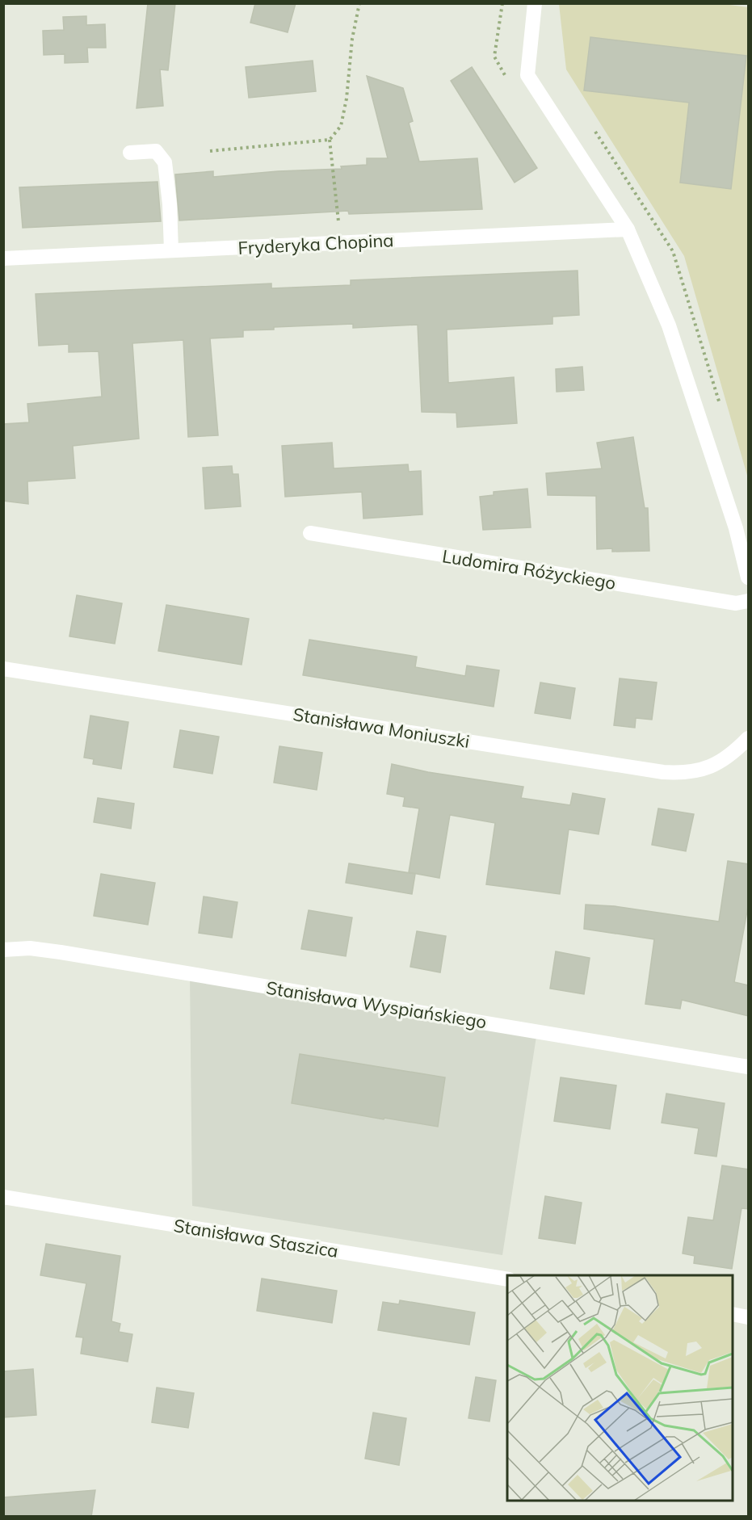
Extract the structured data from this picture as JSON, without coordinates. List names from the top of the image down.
{
  "streets": {
    "street": [
      "Fryderyka Chopina",
      "Ludomira Różyckiego",
      "Stanisława Moniuszki",
      "Stanisława Wyspiańskiego",
      "Stanisława Staszica"
    ]
  }
}
